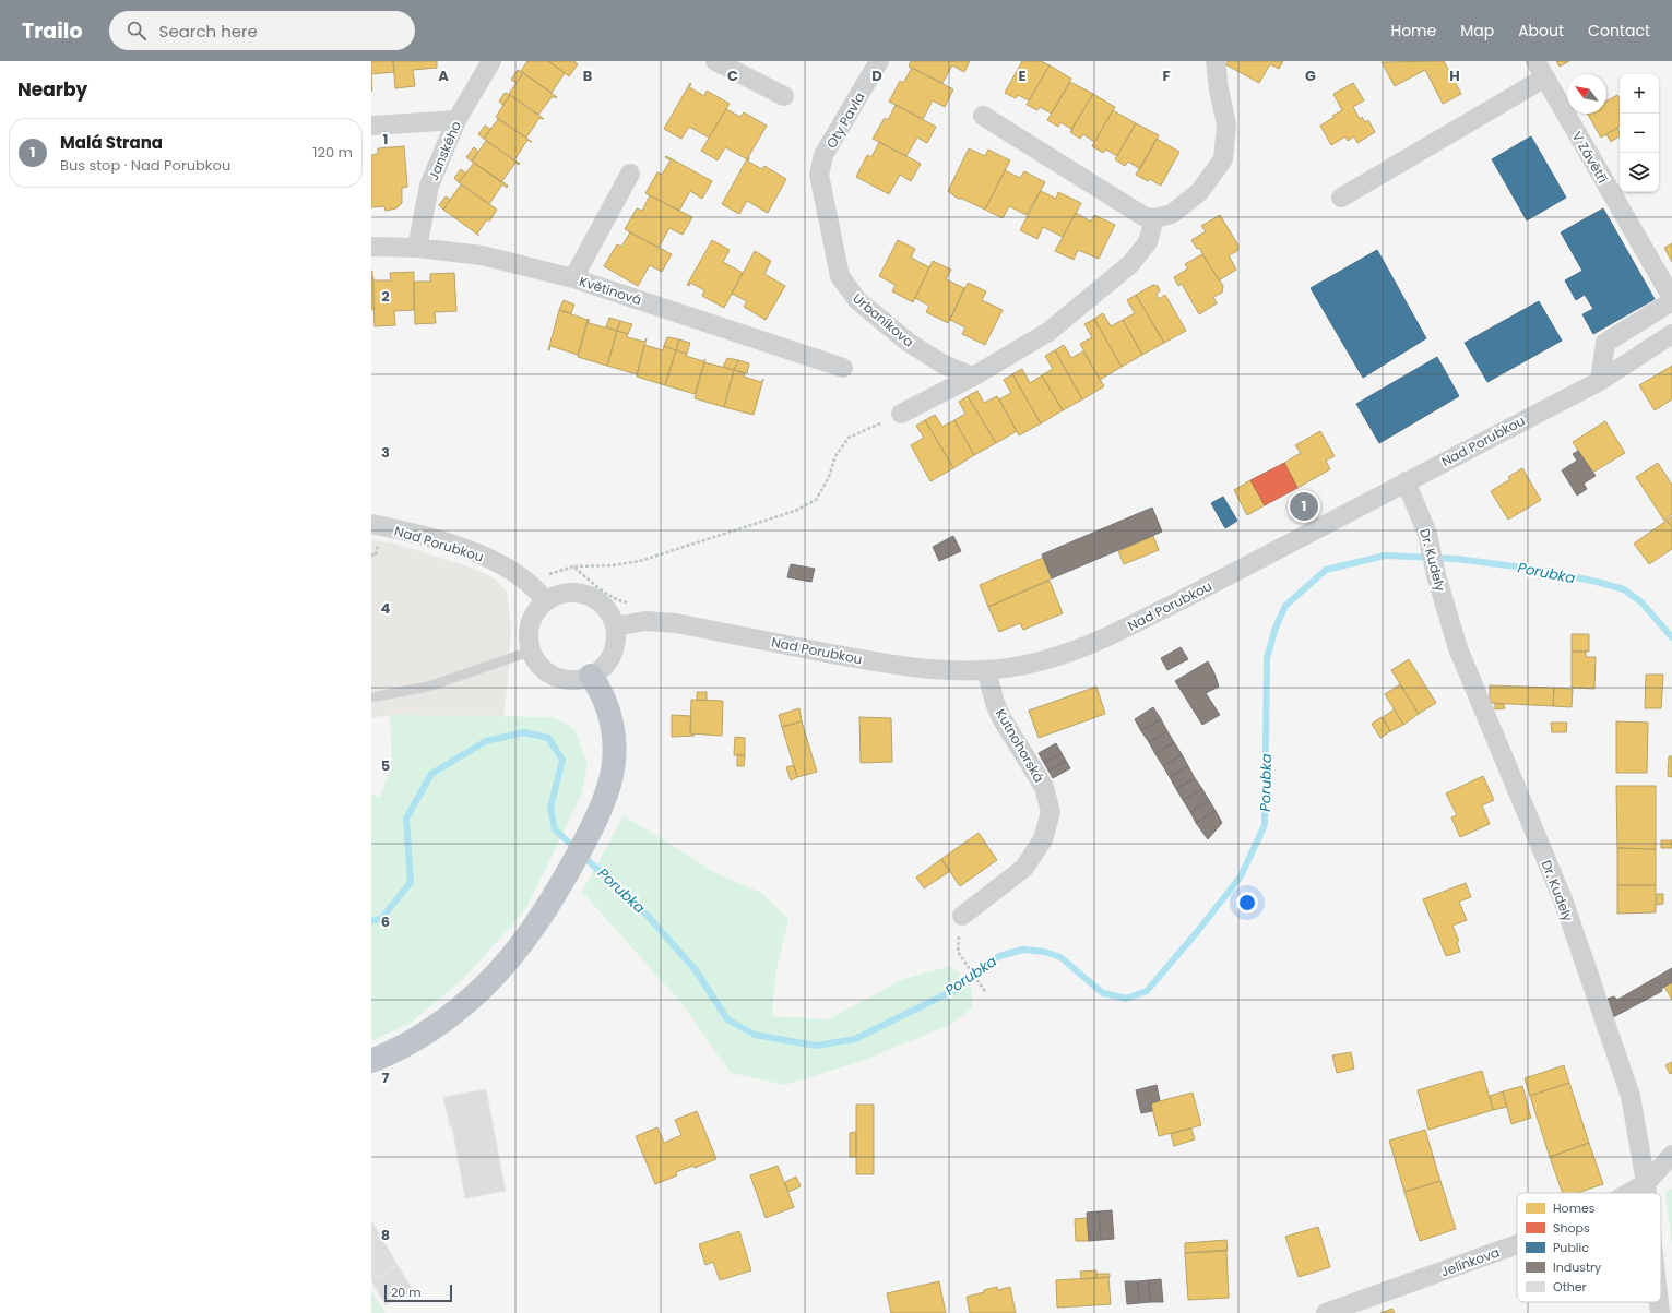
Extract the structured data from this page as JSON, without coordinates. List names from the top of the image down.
{
  "streets": {
    "street": [
      "Oty Pavla",
      "Janského",
      "V Závětří",
      "Květinová",
      "Urbaníkova",
      "Nad Porubkou",
      "Dr. Kudely",
      "Kutnohorská",
      "Jelínkova"
    ]
  },
  "crossings": [
    ["Oty Pavla", "Urbaníkova"],
    ["Janského", "Květinová"],
    ["Nad Porubkou", "Dr. Kudely"],
    ["Nad Porubkou", "Kutnohorská"],
    ["Dr. Kudely", "Jelínkova"]
  ],
  "water": ["Porubka"],
  "legend": [
    "Homes",
    "Shops",
    "Public",
    "Industry",
    "Other"
  ],
  "scale_bar": "20 m",
  "north": "top left",
  "page": {
    "header": "Trailo",
    "search": "Search here",
    "nav": [
      "Home",
      "Map",
      "About",
      "Contact"
    ],
    "heading": "Nearby",
    "map_buttons": ["+", "−"],
    "list": [
      {
        "mark": "1",
        "name": "Malá Strana",
        "note": "Bus stop · Nad Porubkou",
        "value": "120 m"
      }
    ],
    "pins": "1",
    "scale": "20 m"
  },
  "grid": {
    "columns": [
      "A",
      "B",
      "C",
      "D",
      "E",
      "F",
      "G",
      "H"
    ],
    "rows": [
      "1",
      "2",
      "3",
      "4",
      "5",
      "6",
      "7",
      "8"
    ]
  }
}
